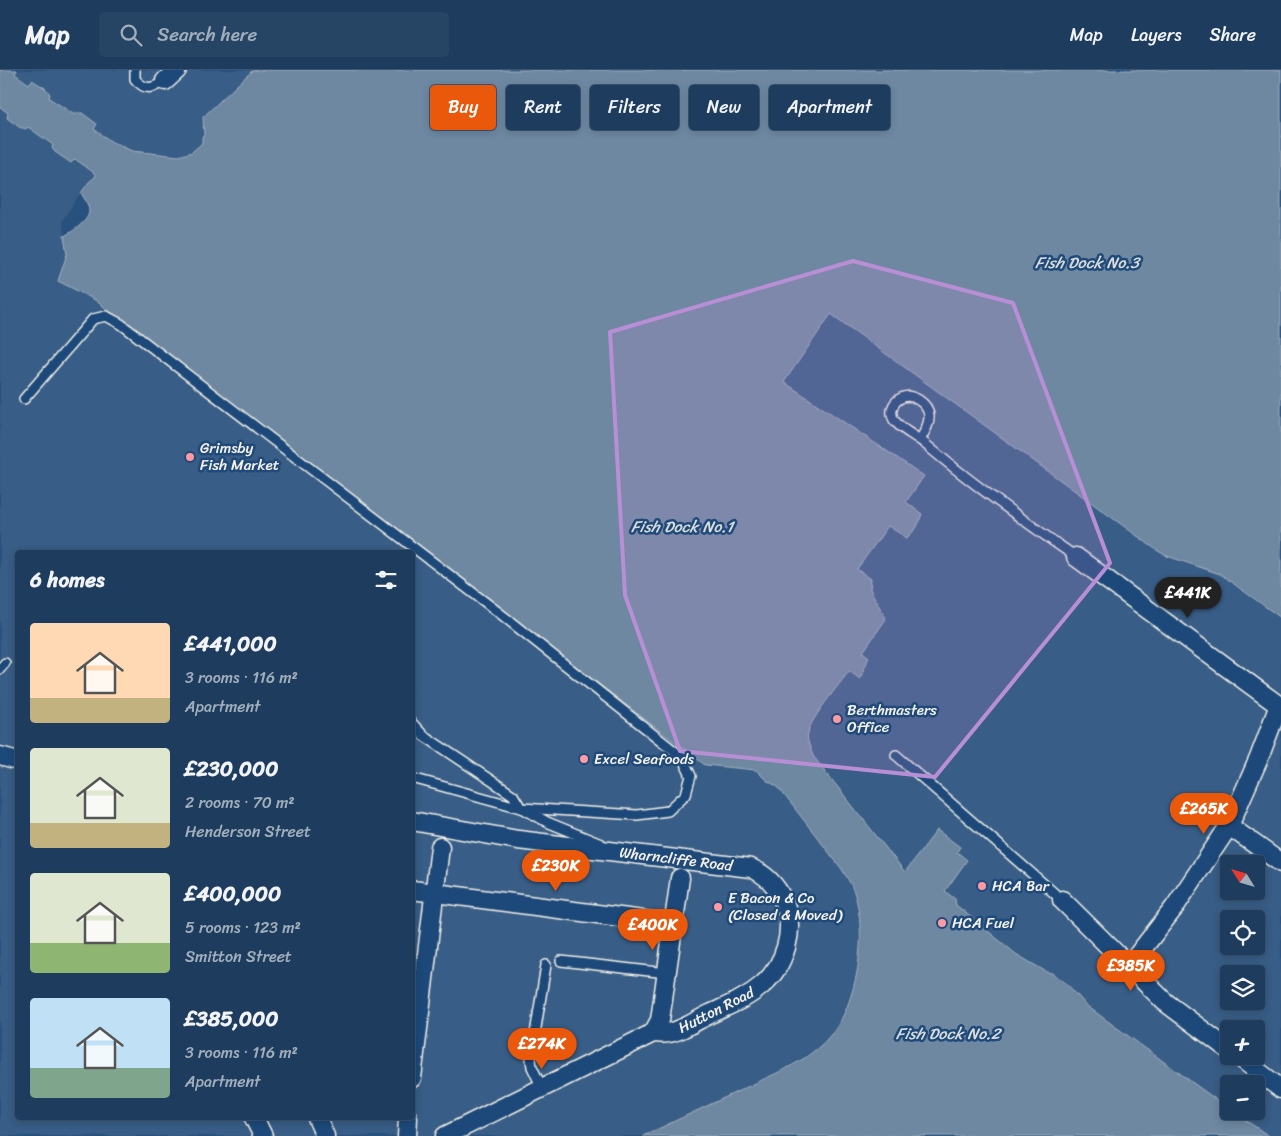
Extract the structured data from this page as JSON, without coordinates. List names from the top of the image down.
{
  "streets": {
    "street": ["Wharncliffe Road", "Hutton Road"]
  },
  "crossings": [
    ["Wharncliffe Road", "Hutton Road"]
  ],
  "water": ["Fish Dock No.3", "Fish Dock No.1", "Fish Dock No.2"],
  "places": [
    "Grimsby Fish Market",
    "Berthmasters Office",
    "Excel Seafoods",
    "HCA Bar",
    "E Bacon & Co (Closed & Moved)",
    "HCA Fuel"
  ],
  "north": "top left",
  "page": {
    "header": "Map",
    "search": "Search here",
    "nav": ["Map", "Layers", "Share"],
    "chip": [
      "Buy",
      "Rent",
      "Filters",
      "New",
      "Apartment"
    ],
    "heading": "6 homes",
    "price": [
      "£441K",
      "£265K",
      "£230K",
      "£400K",
      "£385K",
      "£274K"
    ],
    "list": [
      {
        "name": "£441,000",
        "note": "3 rooms · 116 m² · Apartment"
      },
      {
        "name": "£230,000",
        "note": "2 rooms · 70 m² · Henderson Street"
      },
      {
        "name": "£400,000",
        "note": "5 rooms · 123 m² · Smitton Street"
      },
      {
        "name": "£385,000",
        "note": "3 rooms · 116 m² · Apartment"
      }
    ],
    "map_buttons": ["+", "−"]
  }
}
